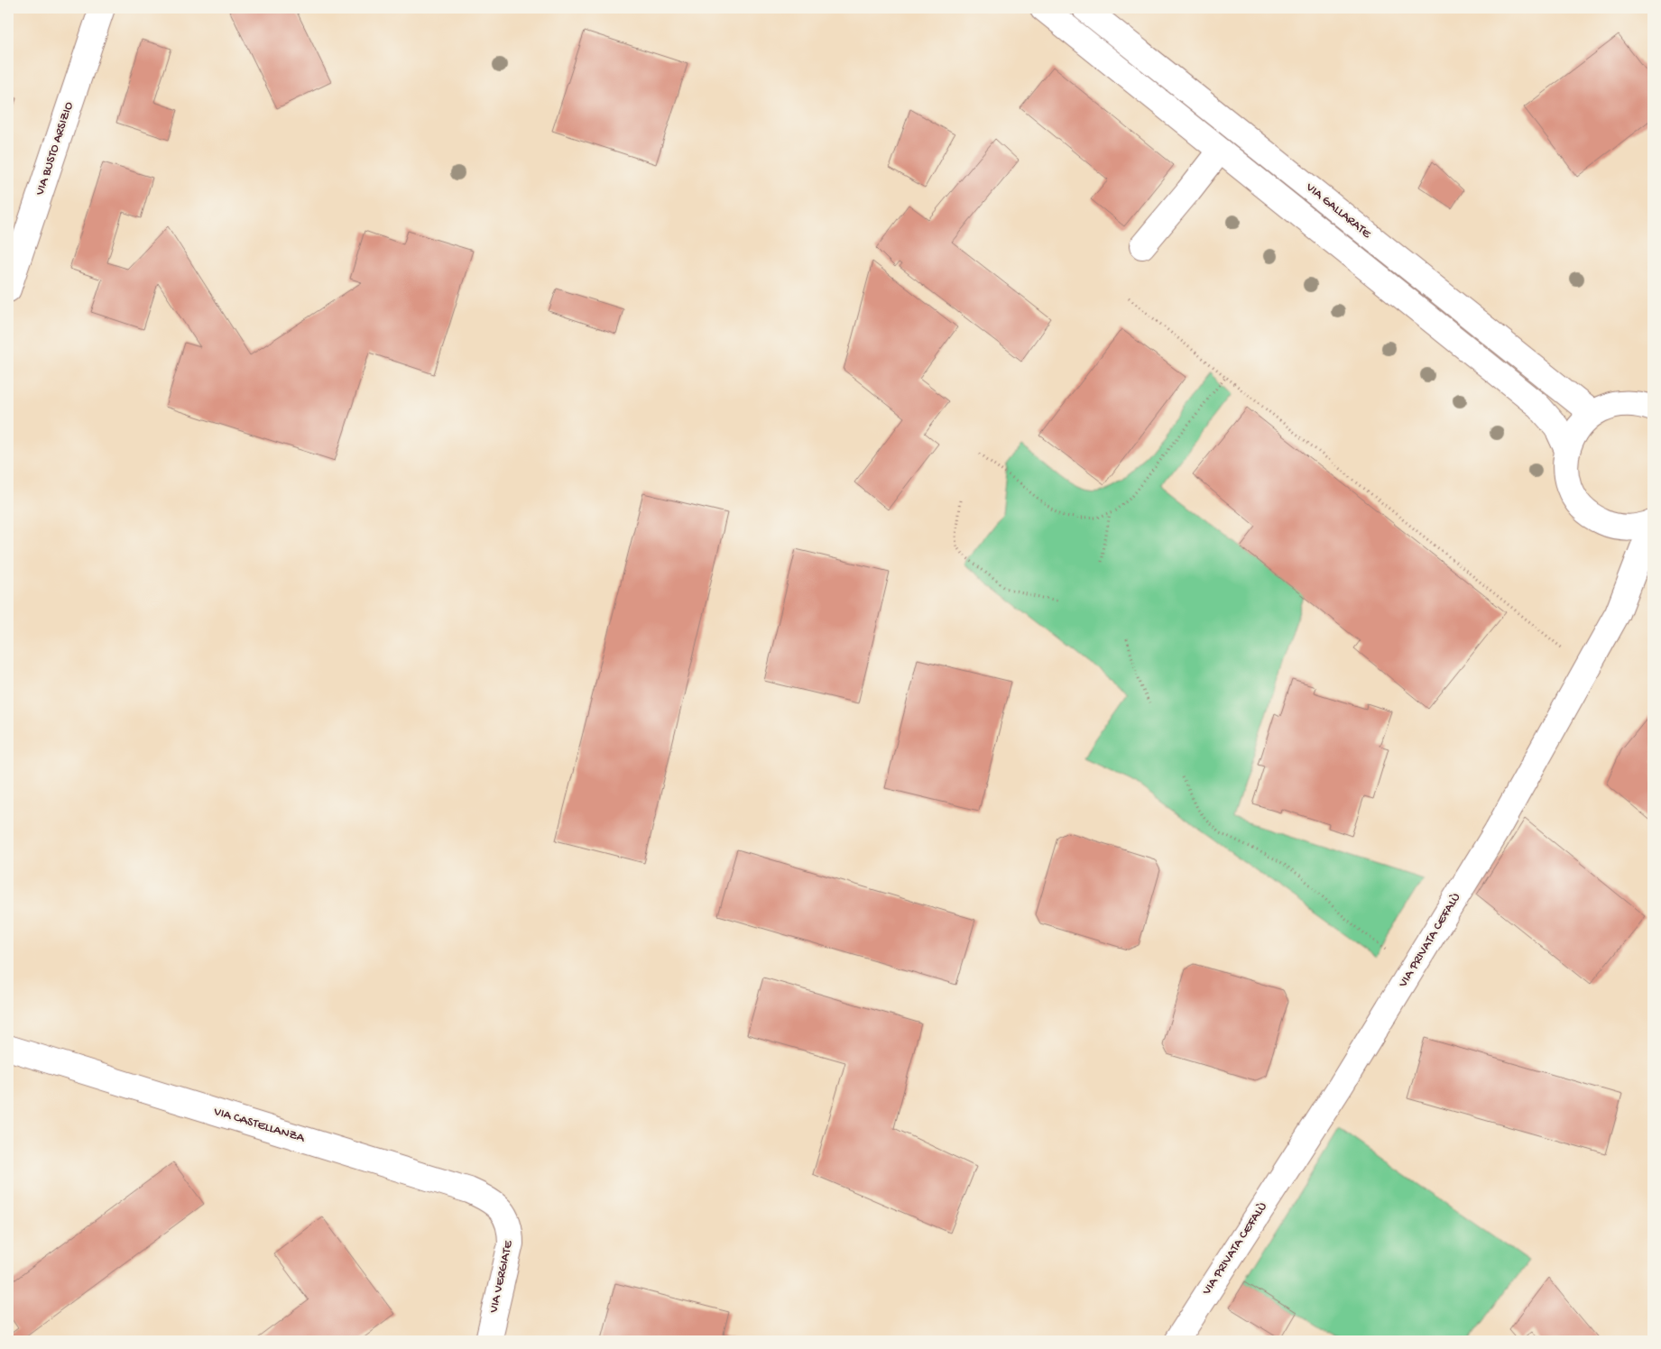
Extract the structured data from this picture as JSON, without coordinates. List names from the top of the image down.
{
  "streets": {
    "street": [
      "VIA BUSTO ARSIZIO",
      "VIA GALLARATE",
      "VIA PRIVATA CEFALÙ",
      "VIA CASTELLANZA",
      "VIA VERGIATE"
    ]
  },
  "crossings": [
    ["VIA CASTELLANZA", "VIA VERGIATE"]
  ]
}
